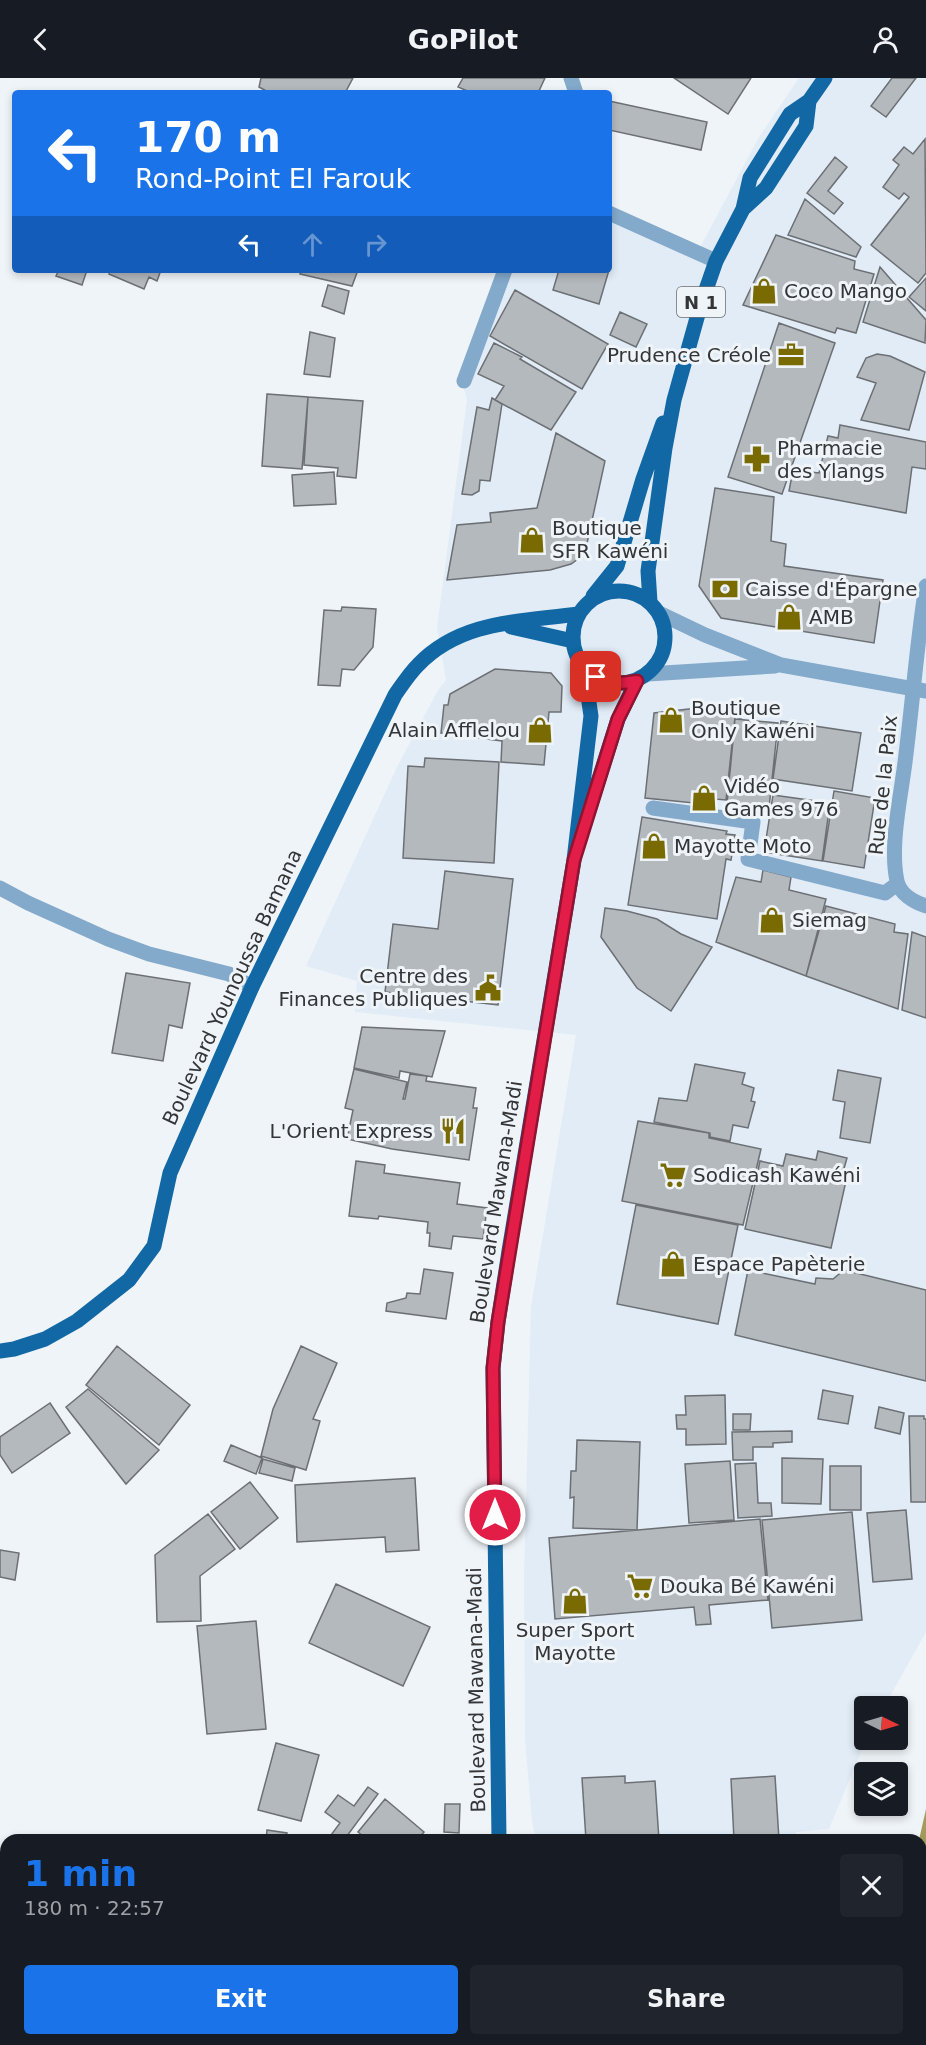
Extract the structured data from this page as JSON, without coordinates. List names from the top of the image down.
{
  "streets": {
    "main road": ["N 1", "Boulevard Younoussa Bamana", "Boulevard Mawana-Madi"],
    "street": ["Rue de la Paix"]
  },
  "crossings": [
    ["N 1", "Boulevard Younoussa Bamana"],
    ["N 1", "Boulevard Mawana-Madi"],
    ["Boulevard Younoussa Bamana", "Boulevard Mawana-Madi"]
  ],
  "places": {
    "shop": [
      "Coco Mango",
      "Boutique SFR Kawéni",
      "AMB",
      "Boutique Only Kawéni",
      "Alain Afflelou",
      "Vidéo Games 976",
      "Mayotte Moto",
      "Siemag",
      "Espace Papèterie",
      "Super Sport Mayotte"
    ],
    "office": ["Prudence Créole"],
    "pharmacy": ["Pharmacie des Ylangs"],
    "bank": ["Caisse d'Épargne"],
    "public building": ["Centre des Finances Publiques"],
    "restaurant": ["L'Orient Express"],
    "supermarket": ["Sodicash Kawéni", "Douka Bé Kawéni"]
  },
  "north": "right",
  "page": {
    "header": "GoPilot",
    "turn": ["170 m", "Rond-Point El Farouk"],
    "heading": ["1 min", "180 m · 22:57"],
    "buttons": ["Exit", "Share"]
  }
}
